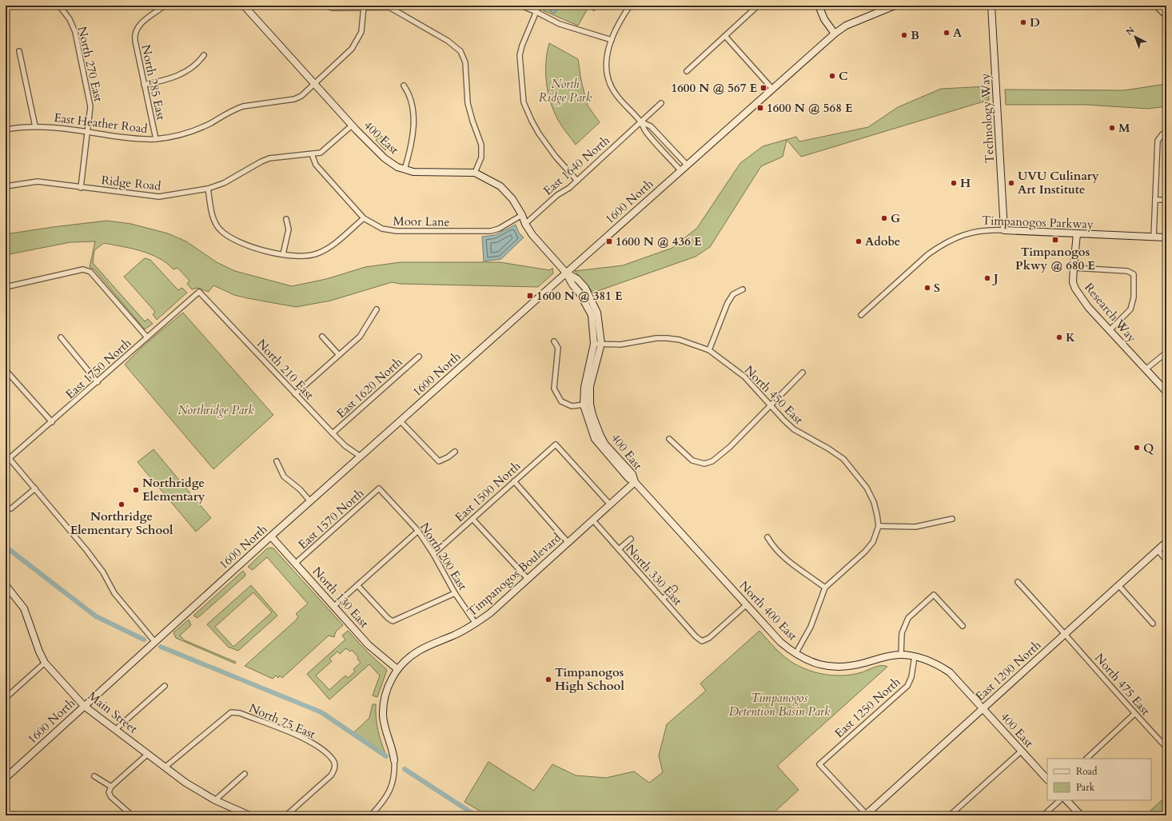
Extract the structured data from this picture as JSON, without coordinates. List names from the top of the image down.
{
  "streets": {
    "street": [
      "North 270 East",
      "North 285 East",
      "Technology Way",
      "East Heather Road",
      "400 East",
      "East 1640 North",
      "Ridge Road",
      "1600 North",
      "Moor Lane",
      "Timpanogos Parkway",
      "Research Way",
      "East 1750 North",
      "North 210 East",
      "East 1620 North",
      "North 450 East",
      "East 1500 North",
      "East 1570 North",
      "North 200 East",
      "Timpanogos Boulevard",
      "North 330 East",
      "North 130 East",
      "North 400 East",
      "East 1200 North",
      "North 475 East",
      "East 1250 North",
      "Main Street",
      "North 75 East"
    ]
  },
  "crossings": [
    ["North 270 East", "East Heather Road"],
    ["North 270 East", "Ridge Road"],
    ["North 285 East", "East Heather Road"],
    ["Technology Way", "Timpanogos Parkway"],
    ["East Heather Road", "400 East"],
    ["400 East", "East 1640 North"],
    ["400 East", "Ridge Road"],
    ["400 East", "1600 North"],
    ["400 East", "Moor Lane"],
    ["400 East", "North 450 East"],
    ["400 East", "Timpanogos Boulevard"],
    ["400 East", "North 400 East"],
    ["400 East", "East 1200 North"],
    ["Ridge Road", "Moor Lane"],
    ["1600 North", "North 210 East"],
    ["1600 North", "North 130 East"],
    ["1600 North", "Main Street"],
    ["Timpanogos Parkway", "Research Way"],
    ["East 1750 North", "North 210 East"],
    ["North 210 East", "East 1620 North"],
    ["East 1500 North", "North 200 East"],
    ["East 1500 North", "Timpanogos Boulevard"],
    ["East 1570 North", "North 200 East"],
    ["East 1570 North", "North 130 East"],
    ["North 200 East", "Timpanogos Boulevard"],
    ["Timpanogos Boulevard", "North 330 East"],
    ["Timpanogos Boulevard", "North 130 East"],
    ["Timpanogos Boulevard", "North 400 East"],
    ["North 330 East", "North 400 East"],
    ["North 400 East", "East 1200 North"],
    ["North 400 East", "East 1250 North"],
    ["East 1200 North", "North 475 East"],
    ["East 1200 North", "East 1250 North"],
    ["Main Street", "North 75 East"]
  ],
  "parks": ["North Ridge Park", "Northridge Park", "Timpanogos Detention Basin Park"],
  "places": {
    "other": [
      "D",
      "A",
      "B",
      "C",
      "M",
      "H",
      "UVU Culinary Art Institute",
      "G",
      "Adobe",
      "J",
      "S",
      "K",
      "Q",
      "Northridge Elementary",
      "Northridge Elementary School",
      "Timpanogos High School"
    ],
    "transit": [
      "1600 N @ 567 E",
      "1600 N @ 568 E",
      "Timpanogos Pkwy @ 680 E",
      "1600 N @ 436 E",
      "1600 N @ 381 E"
    ]
  },
  "legend": ["Road", "Park"],
  "north": "top left"
}
